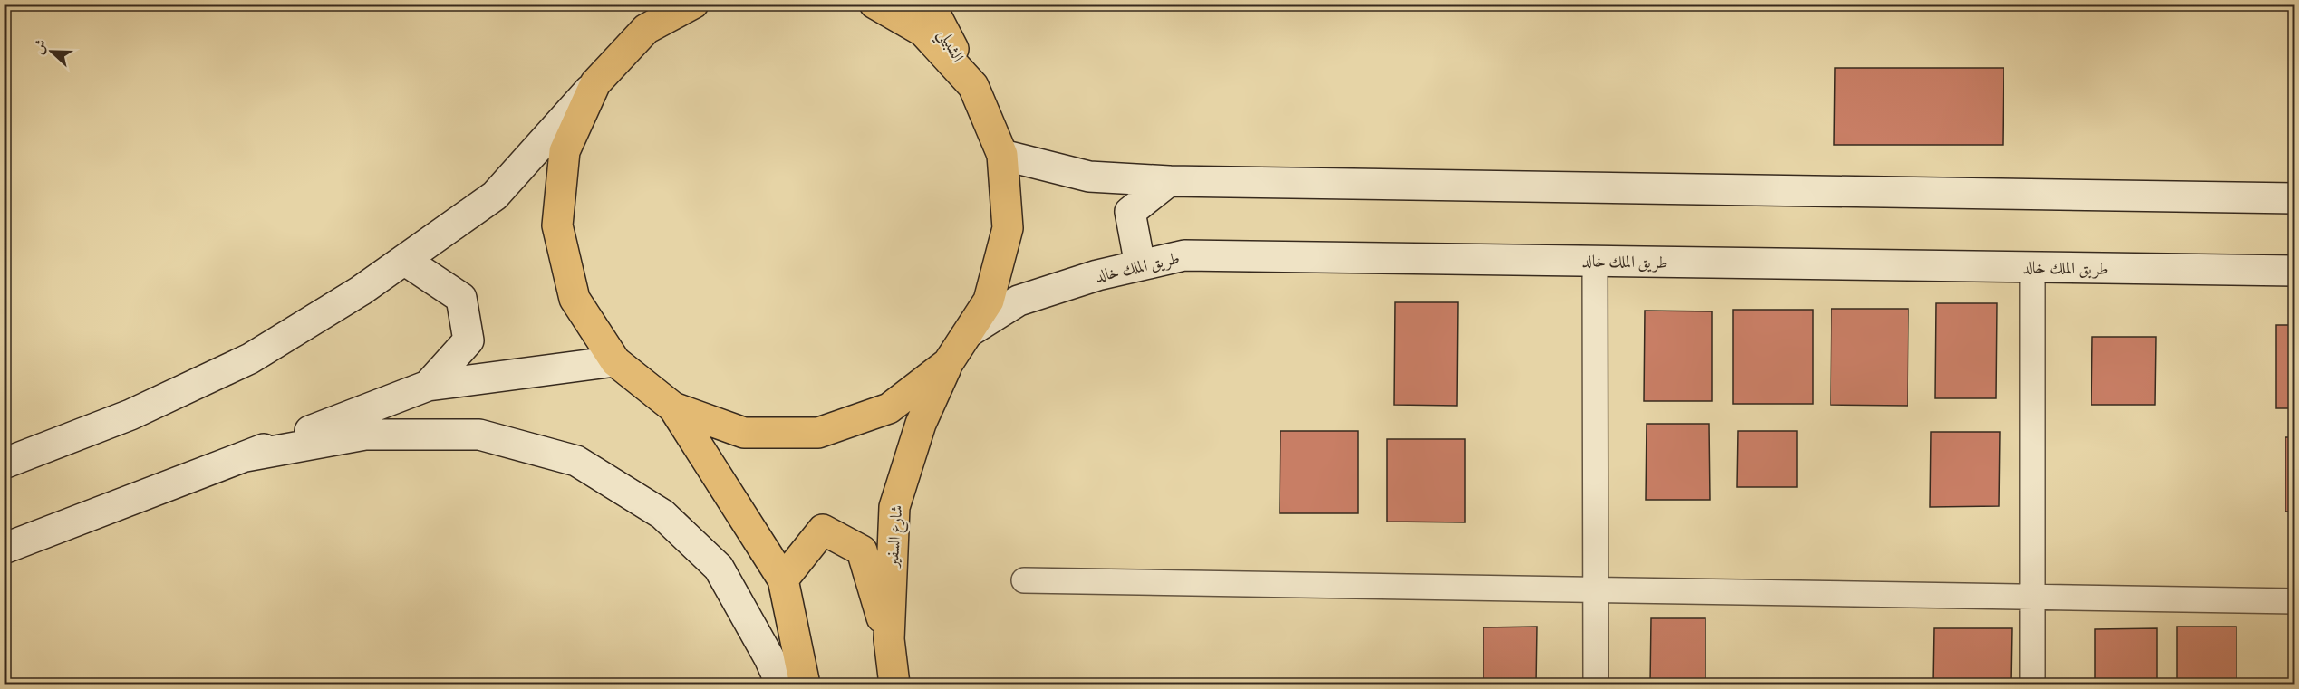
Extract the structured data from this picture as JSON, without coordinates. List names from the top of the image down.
{
  "streets": {
    "main road": ["الشبيلي", "شارع السفير"],
    "street": ["طريق الملك خالد"]
  },
  "north": "left"
}
